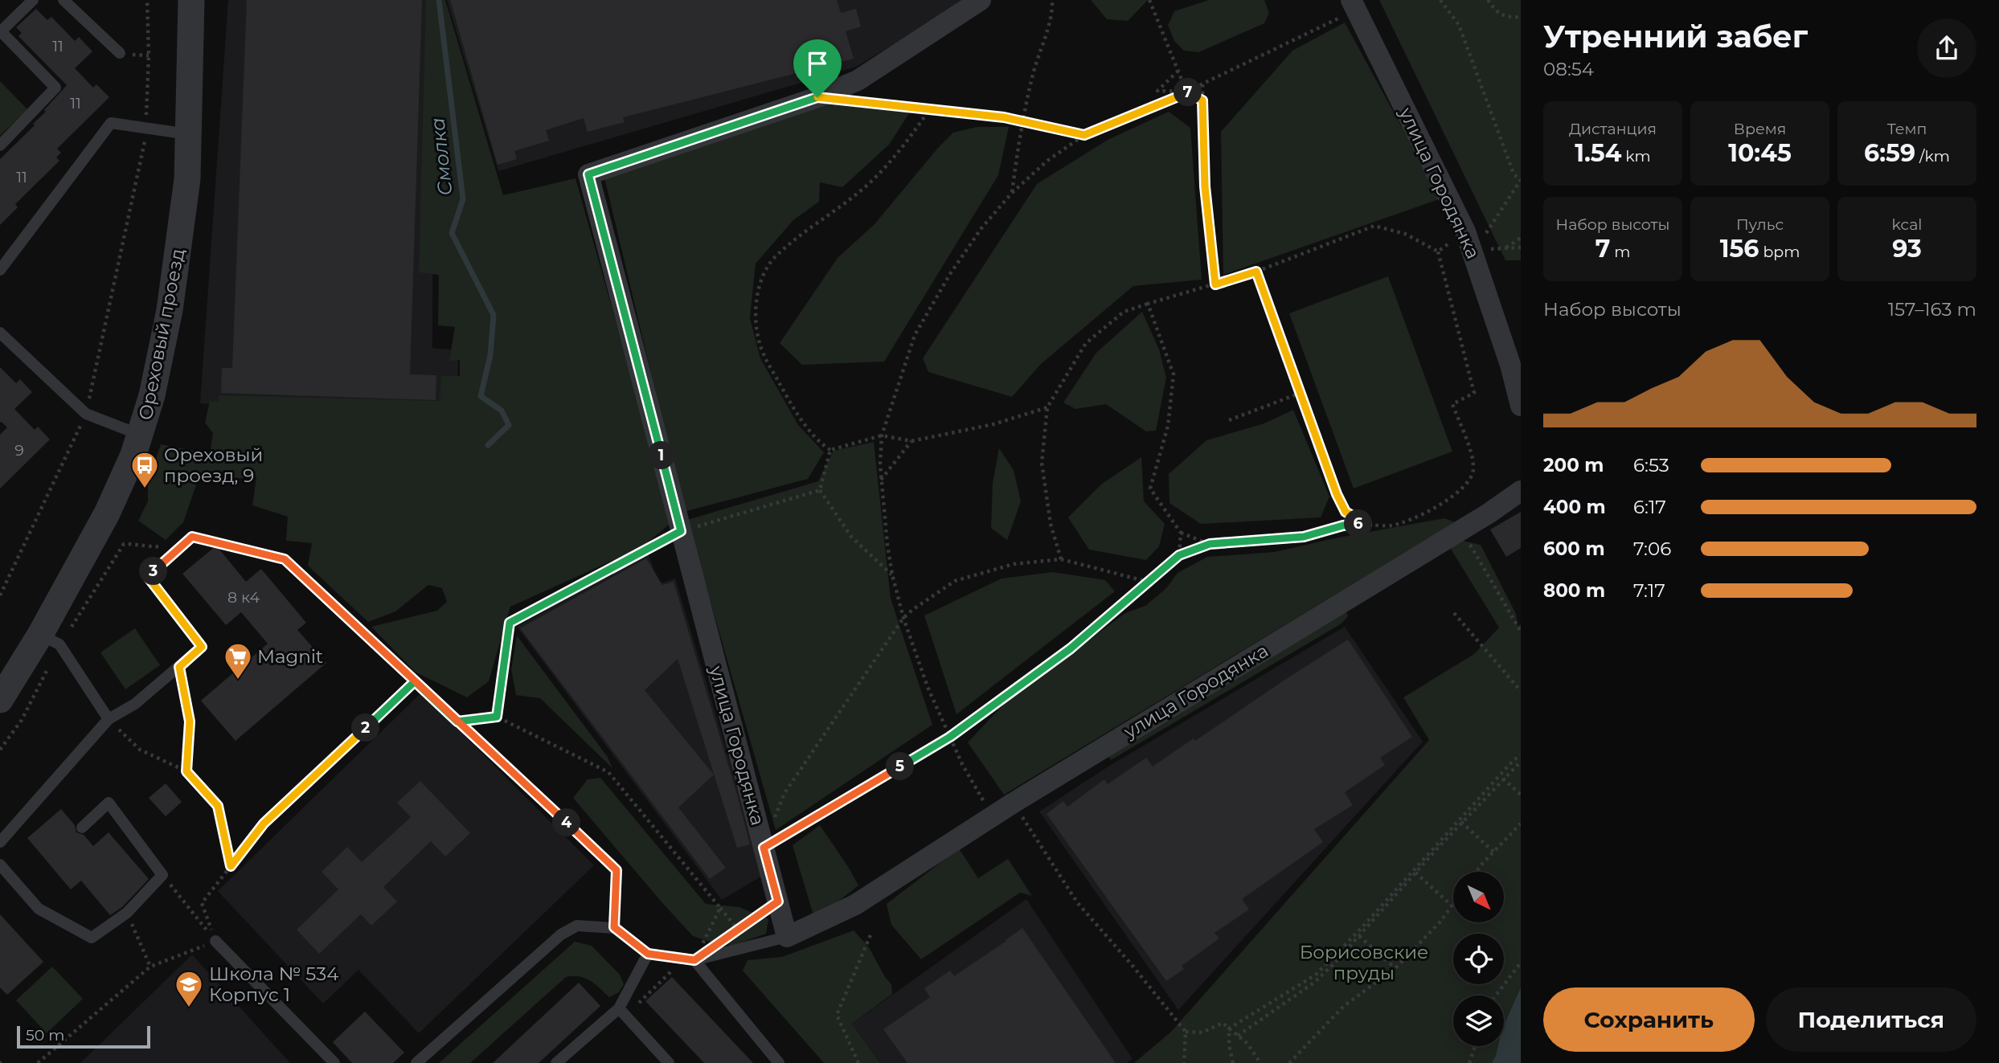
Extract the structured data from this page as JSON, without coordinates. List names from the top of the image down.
{
  "streets": {
    "street": ["улица Городянка", "Ореховый проезд"]
  },
  "water": ["Смолка"],
  "parks": ["Борисовские пруды"],
  "places": {
    "bus stop": ["Ореховый проезд, 9"],
    "supermarket": ["Magnit"],
    "school or university": ["Школа № 534 Корпус 1"]
  },
  "house_numbers": [
    "11",
    "11",
    "11",
    "9",
    "8 к4"
  ],
  "scale_bar": "50 m",
  "north": "bottom right",
  "page": {
    "heading": ["Утренний забег", "08:54"],
    "pins": [
      "7",
      "1",
      "6",
      "3",
      "2",
      "5",
      "4"
    ],
    "stats": [
      ["Дистанция", "1.54 km"],
      ["Время", "10:45"],
      ["Темп", "6:59 /km"],
      ["Набор высоты", "7 m"],
      ["Пульс", "156 bpm"],
      ["kcal", "93"]
    ],
    "chart": ["Набор высоты", "157–163 m"],
    "list": [
      {
        "name": "200 m",
        "note": "6:53"
      },
      {
        "name": "400 m",
        "note": "6:17"
      },
      {
        "name": "600 m",
        "note": "7:06"
      },
      {
        "name": "800 m",
        "note": "7:17"
      }
    ],
    "buttons": ["Сохранить", "Поделиться"],
    "scale": "50 m"
  }
}
